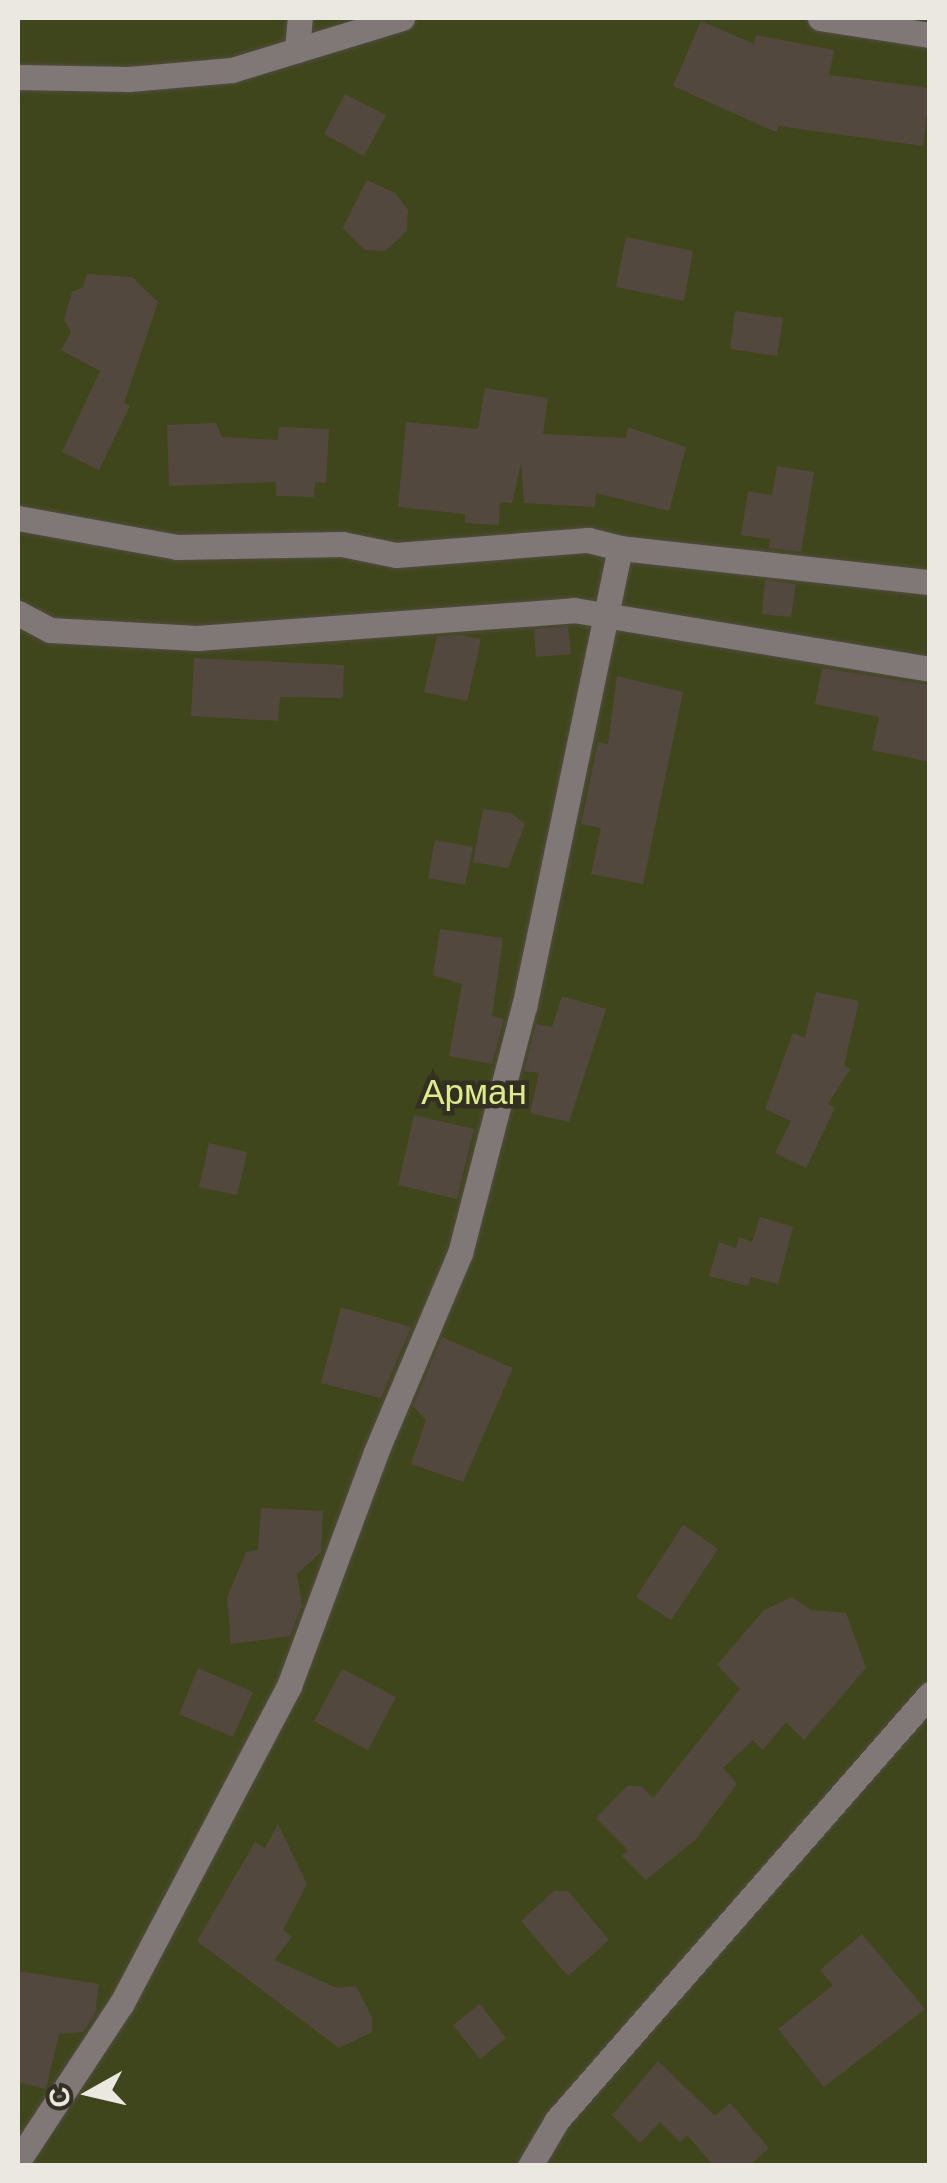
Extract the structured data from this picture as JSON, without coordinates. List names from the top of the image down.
{
  "parks": ["Арман"],
  "north": "left"
}
